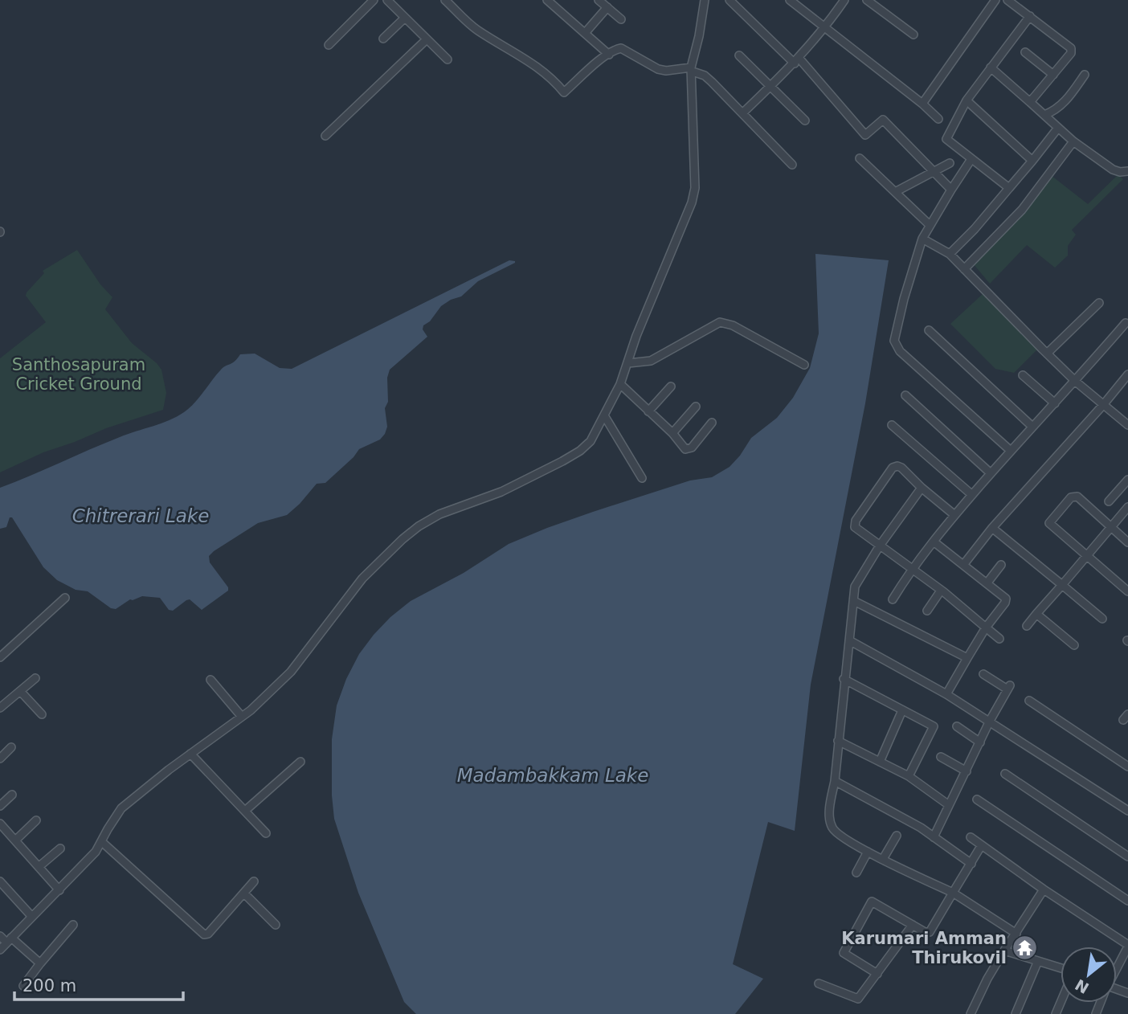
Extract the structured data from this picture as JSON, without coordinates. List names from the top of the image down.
{
  "water": ["Chitrerari Lake", "Madambakkam Lake"],
  "parks": ["Santhosapuram Cricket Ground"],
  "places": {
    "temple": ["Karumari Amman Thirukovil"]
  },
  "scale_bar": "200 m",
  "north": "bottom left"
}
